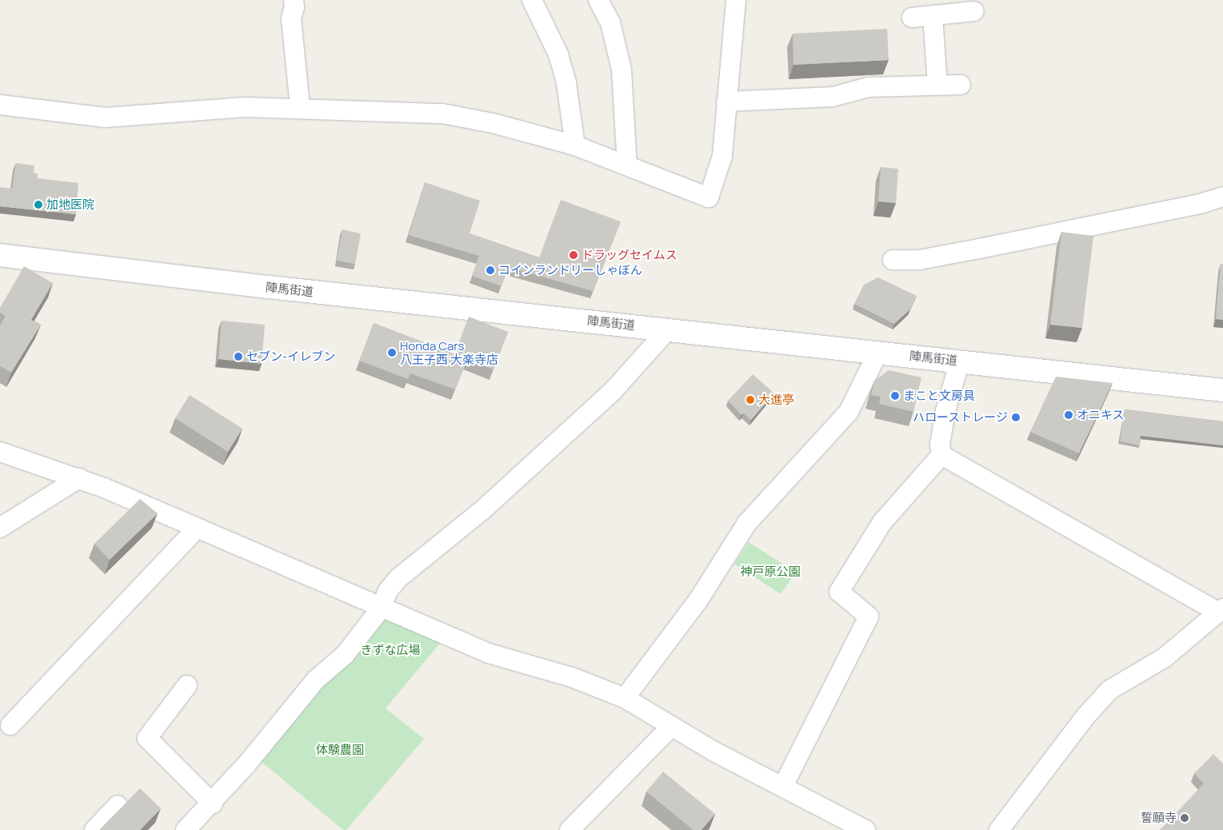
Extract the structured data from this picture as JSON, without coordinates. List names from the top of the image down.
{
  "streets": {
    "main road": ["陣馬街道"]
  },
  "parks": ["神戸原公園", "きずな広場", "体験農園"],
  "places": [
    "加地医院",
    "ドラッグセイムス",
    "コインランドリーしゃぼん",
    "Honda Cars 八王子西 大楽寺店",
    "セブン-イレブン",
    "まこと文房具",
    "大進亭",
    "オニキス",
    "ハローストレージ",
    "誓願寺"
  ]
}
